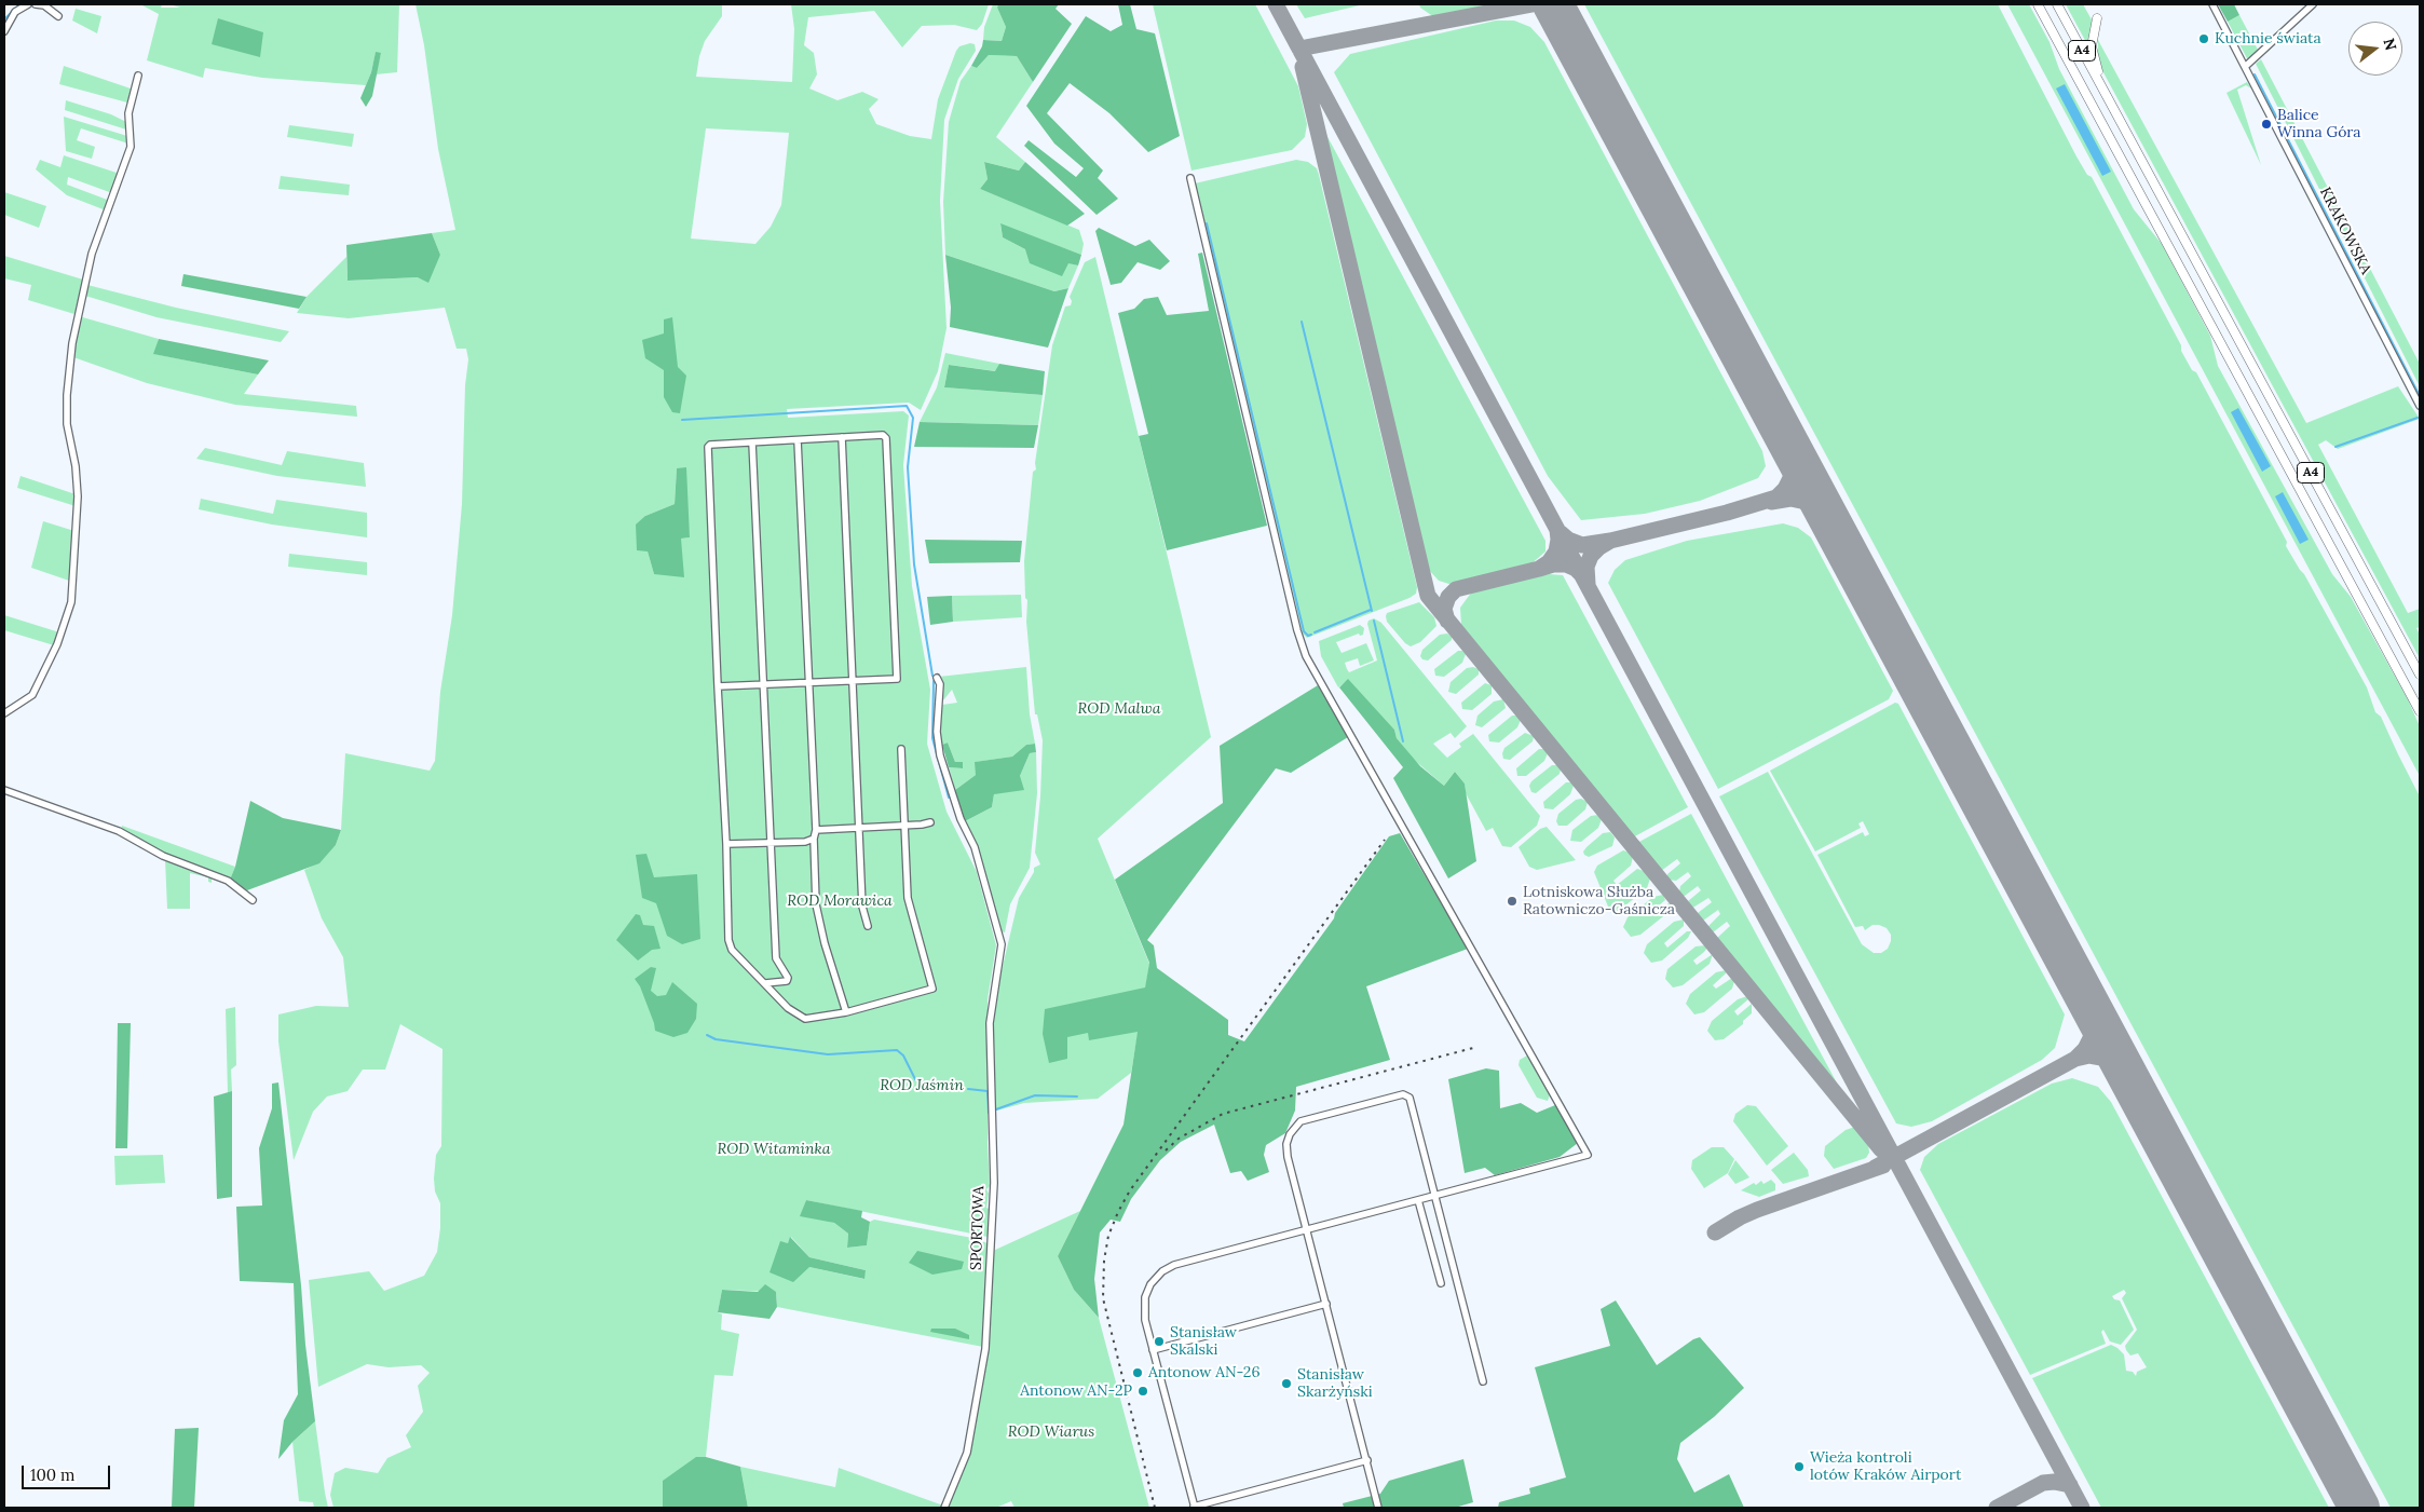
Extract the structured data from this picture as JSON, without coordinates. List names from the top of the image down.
{
  "streets": {
    "highway": ["A4"],
    "street": ["KRAKOWSKA", "SPORTOWA"]
  },
  "parks": [
    "ROD Malwa",
    "ROD Morawica",
    "ROD Jaśmin",
    "ROD Witaminka",
    "ROD Wiarus"
  ],
  "places": [
    "Kuchnie świata",
    "Balice Winna Góra",
    "Lotniskowa Służba Ratowniczo-Gaśnicza",
    "Stanisław Skalski",
    "Antonow AN-26",
    "Stanisław Skarżyński",
    "Antonow AN-2P",
    "Wieża kontroli lotów Kraków Airport"
  ],
  "scale_bar": "100 m",
  "north": "right"
}
